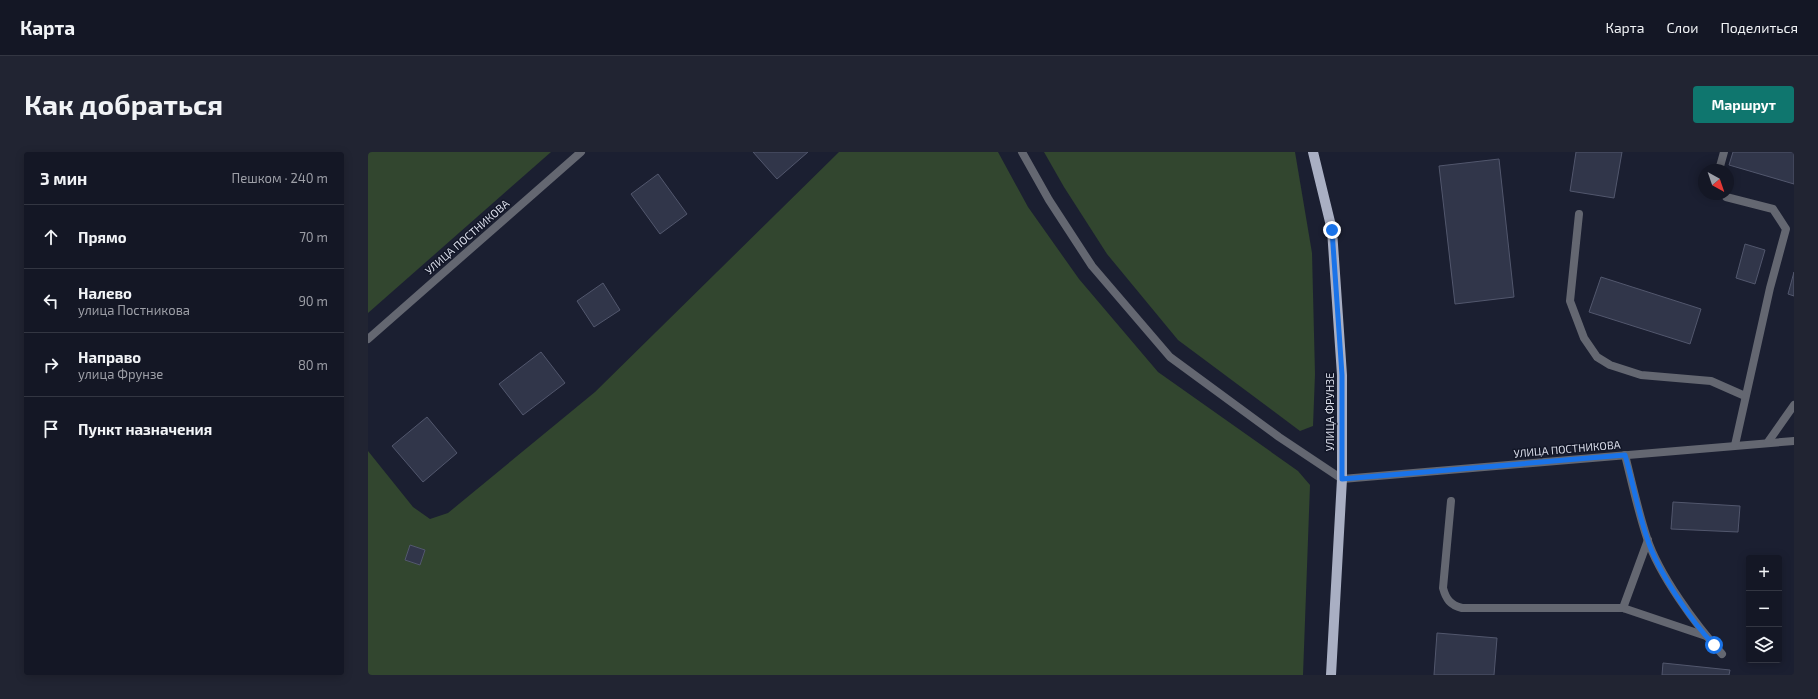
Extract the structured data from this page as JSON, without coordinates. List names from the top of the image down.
{
  "streets": {
    "main road": ["УЛИЦА ФРУНЗЕ"],
    "lane": ["УЛИЦА ПОСТНИКОВА"]
  },
  "crossings": [
    ["УЛИЦА ПОСТНИКОВА", "УЛИЦА ФРУНЗЕ"]
  ],
  "north": "bottom right",
  "page": {
    "header": "Карта",
    "nav": ["Карта", "Слои", "Поделиться"],
    "buttons": "Маршрут",
    "title": "Как добраться",
    "heading": ["3 мин", "Пешком · 240 m"],
    "list": [
      ["Прямо", "70 m"],
      ["Налево", "улица Постникова", "90 m"],
      ["Направо", "улица Фрунзе", "80 m"],
      "Пункт назначения"
    ],
    "map_buttons": ["+", "−"]
  }
}
